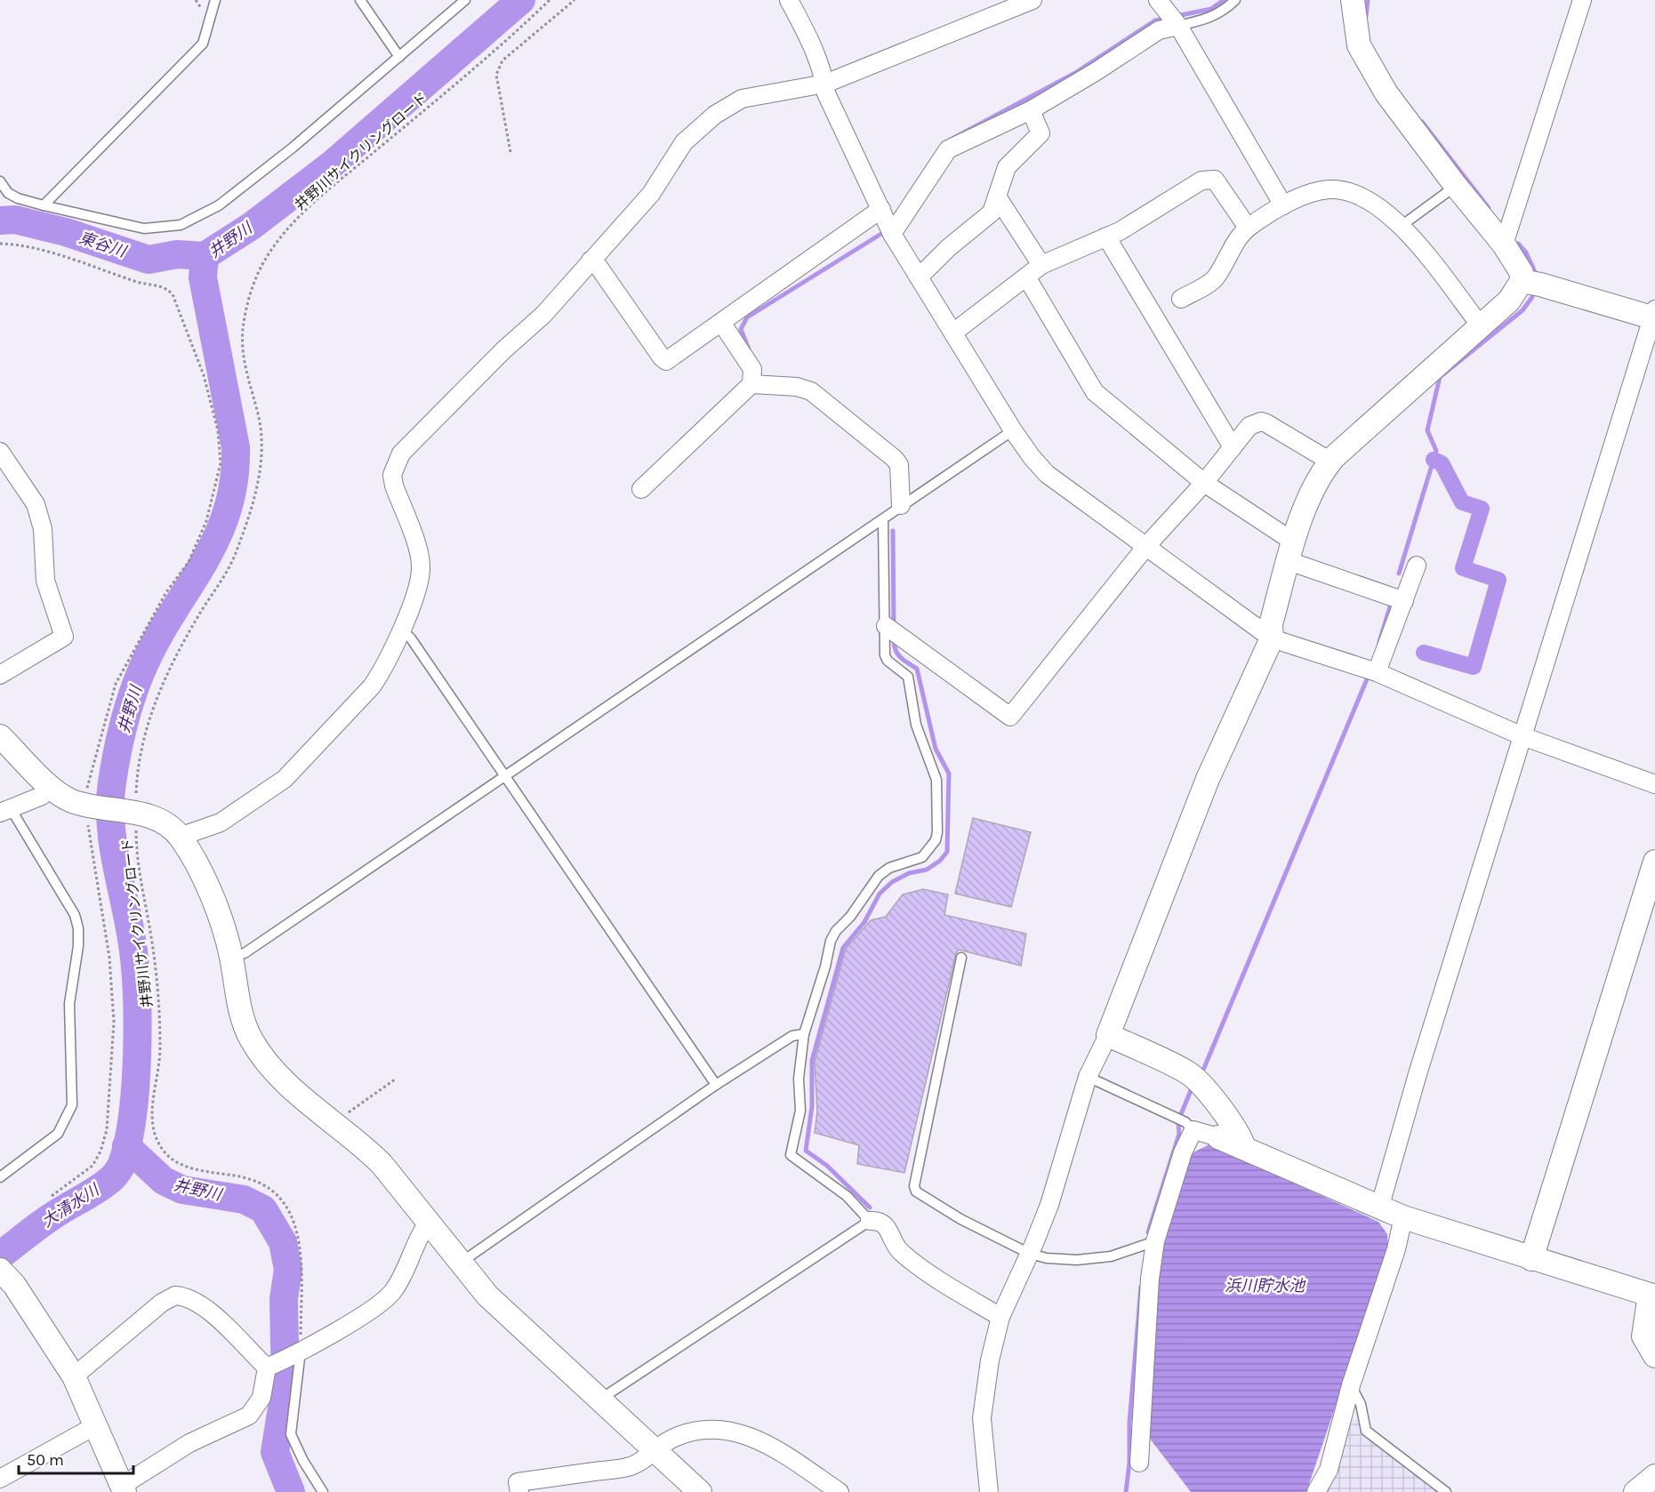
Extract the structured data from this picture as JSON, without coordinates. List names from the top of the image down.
{
  "streets": {
    "path": ["井野川サイクリングロード"]
  },
  "water": [
    "井野川",
    "東谷川",
    "大清水川",
    "浜川貯水池"
  ],
  "scale_bar": "50 m"
}
